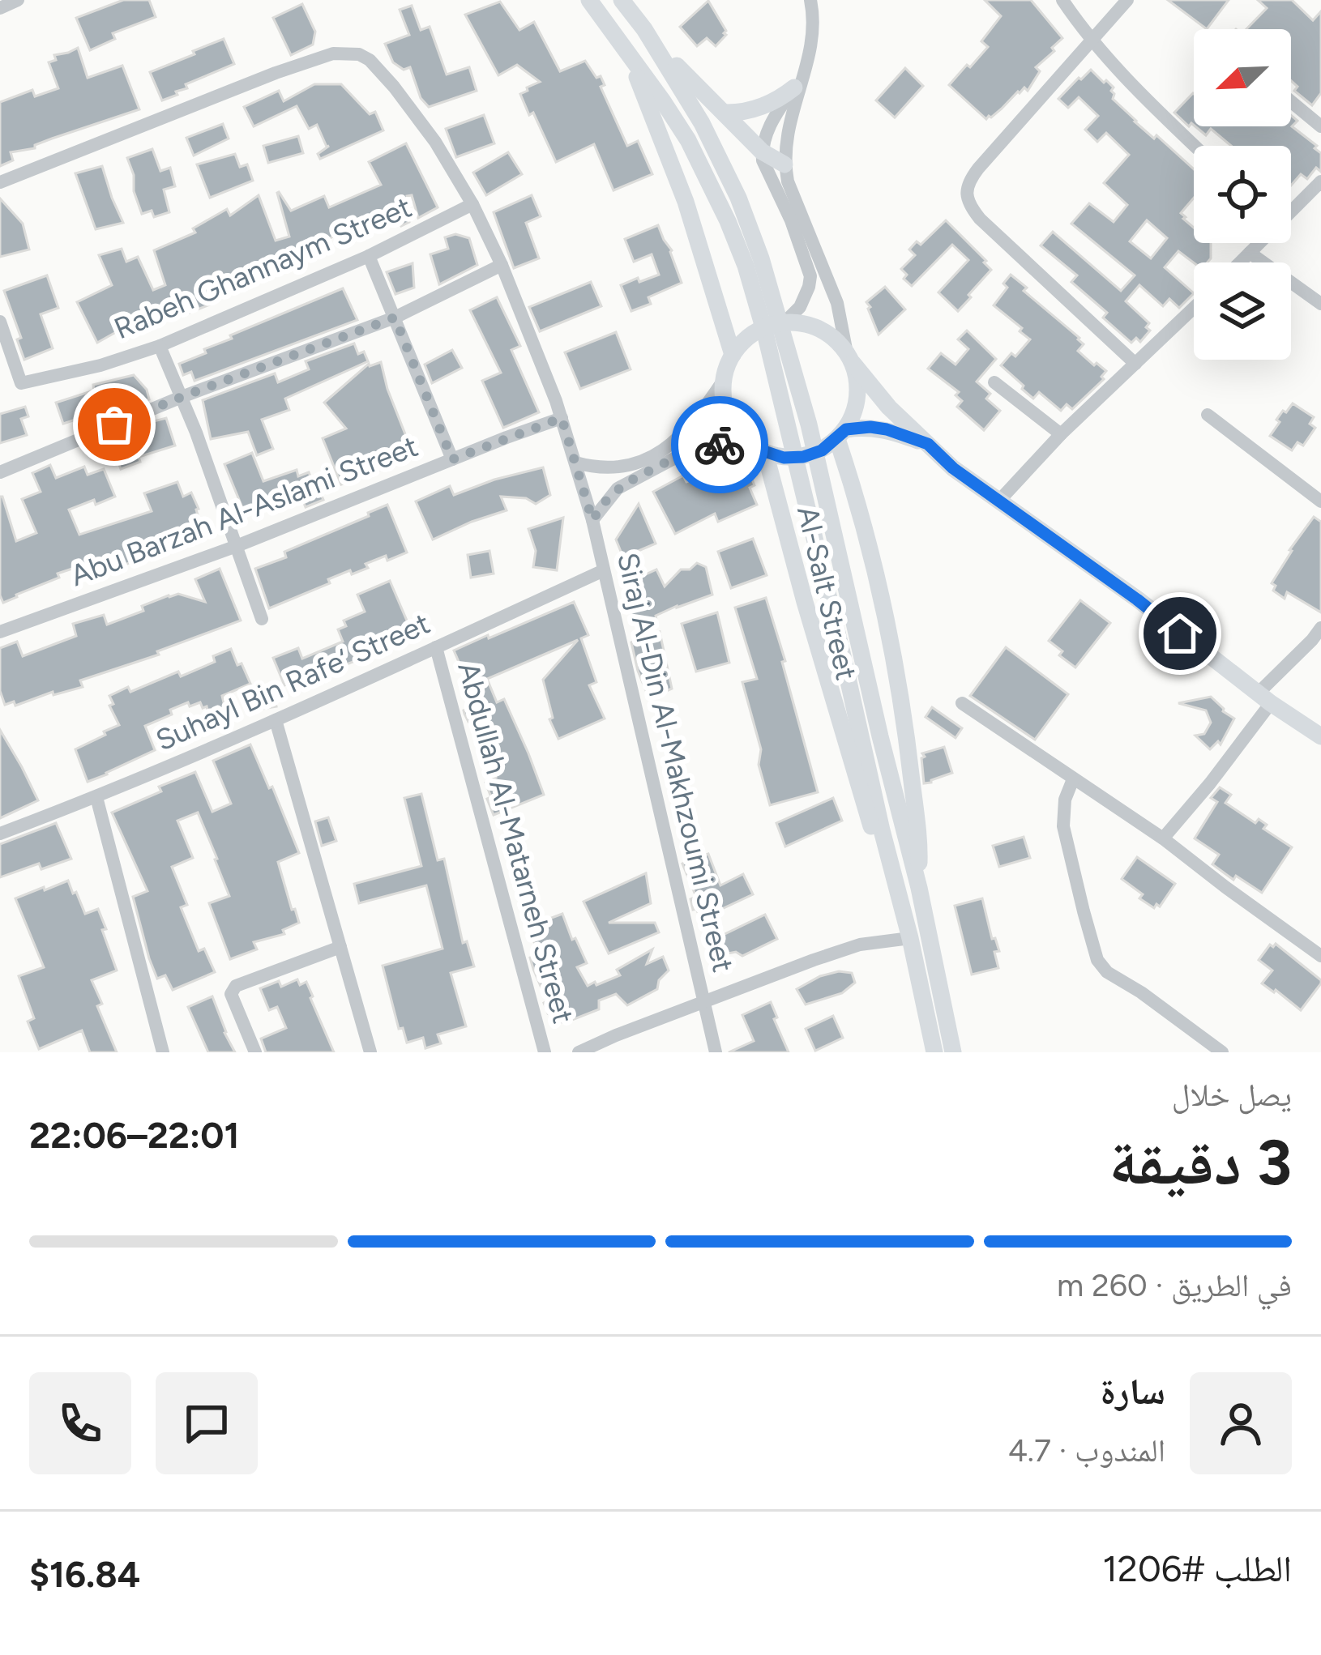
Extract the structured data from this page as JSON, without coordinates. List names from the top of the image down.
{
  "streets": {
    "main road": ["Al-Salt Street"],
    "street": [
      "Rabeh Ghannaym Street",
      "Abu Barzah Al-Aslami Street",
      "Suhayl Bin Rafe‘ Street",
      "Siraj Al-Din Al-Makhzoumi Street",
      "Abdullah Al-Matarneh Street"
    ]
  },
  "crossings": [
    ["Rabeh Ghannaym Street", "Siraj Al-Din Al-Makhzoumi Street"],
    ["Abu Barzah Al-Aslami Street", "Siraj Al-Din Al-Makhzoumi Street"],
    ["Suhayl Bin Rafe‘ Street", "Siraj Al-Din Al-Makhzoumi Street"],
    ["Suhayl Bin Rafe‘ Street", "Abdullah Al-Matarneh Street"]
  ],
  "north": "bottom left",
  "page": {
    "heading": ["3 دقيقة", "يصل خلال", "22:01–22:06"],
    "panel": [
      "سارة",
      "المندوب · 4.7",
      "الطلب #1206",
      "$16.84"
    ],
    "bar": "في الطريق · 260 m"
  }
}
